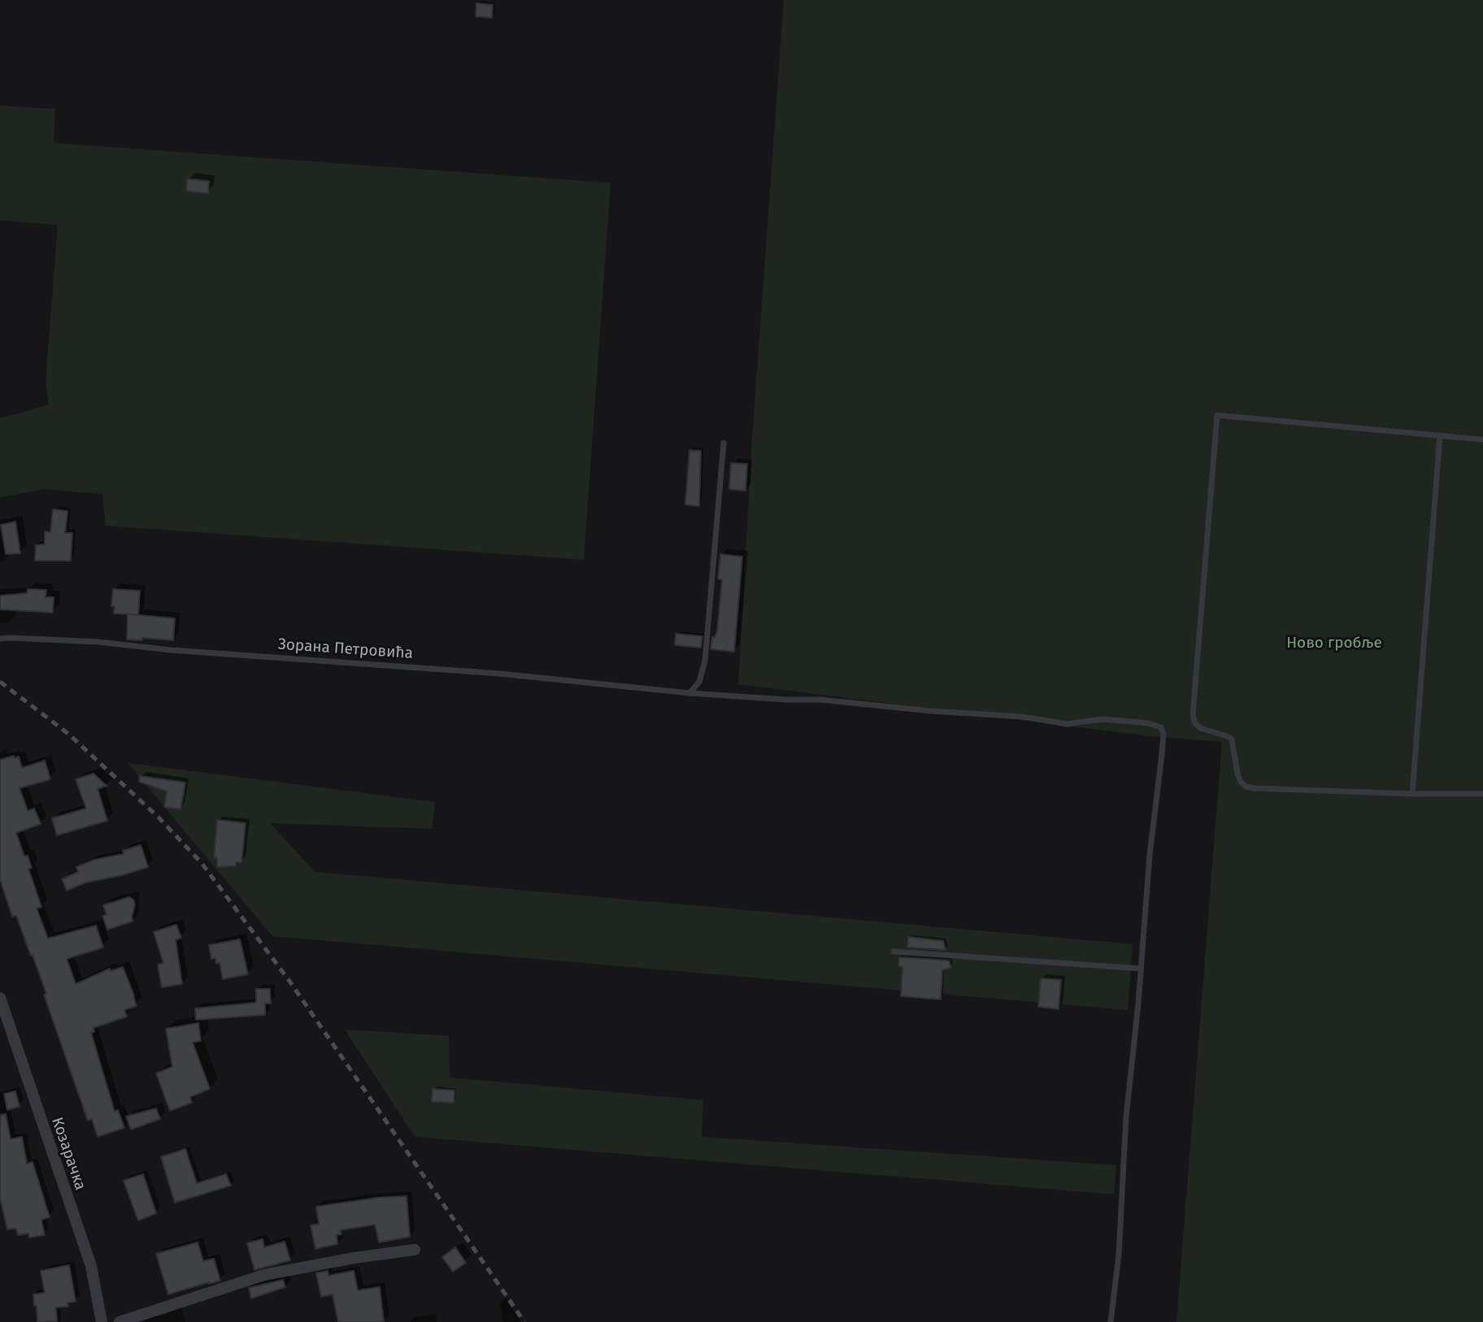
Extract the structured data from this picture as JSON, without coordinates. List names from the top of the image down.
{
  "streets": {
    "street": ["Козарачка"],
    "lane": ["Зорана Петровића"]
  },
  "parks": ["Ново гробље"]
}
